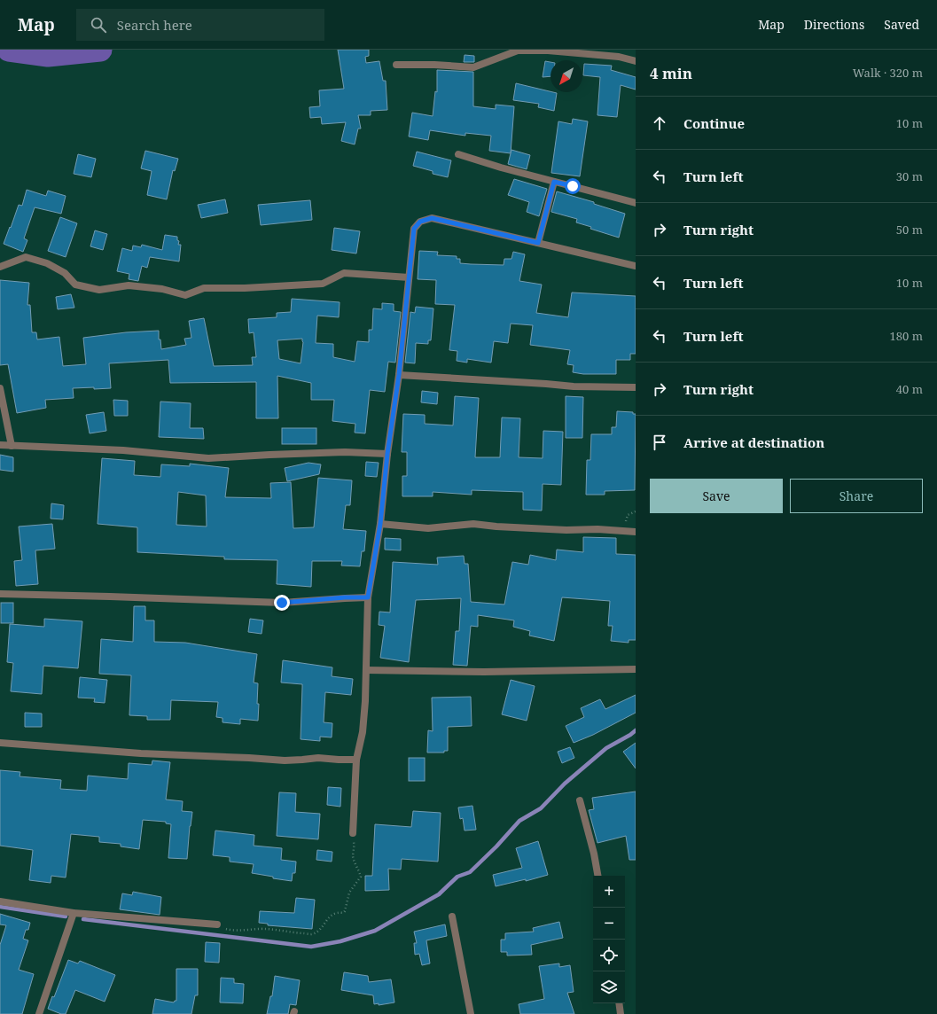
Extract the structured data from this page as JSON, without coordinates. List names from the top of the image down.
{
  "north": "bottom left",
  "page": {
    "header": "Map",
    "search": "Search here",
    "nav": ["Map", "Directions", "Saved"],
    "heading": ["4 min", "Walk · 320 m"],
    "list": [
      ["Continue", "10 m"],
      ["Turn left", "30 m"],
      ["Turn right", "50 m"],
      ["Turn left", "10 m"],
      ["Turn left", "180 m"],
      ["Turn right", "40 m"],
      "Arrive at destination"
    ],
    "buttons": ["Save", "Share"],
    "map_buttons": ["+", "−"]
  }
}
